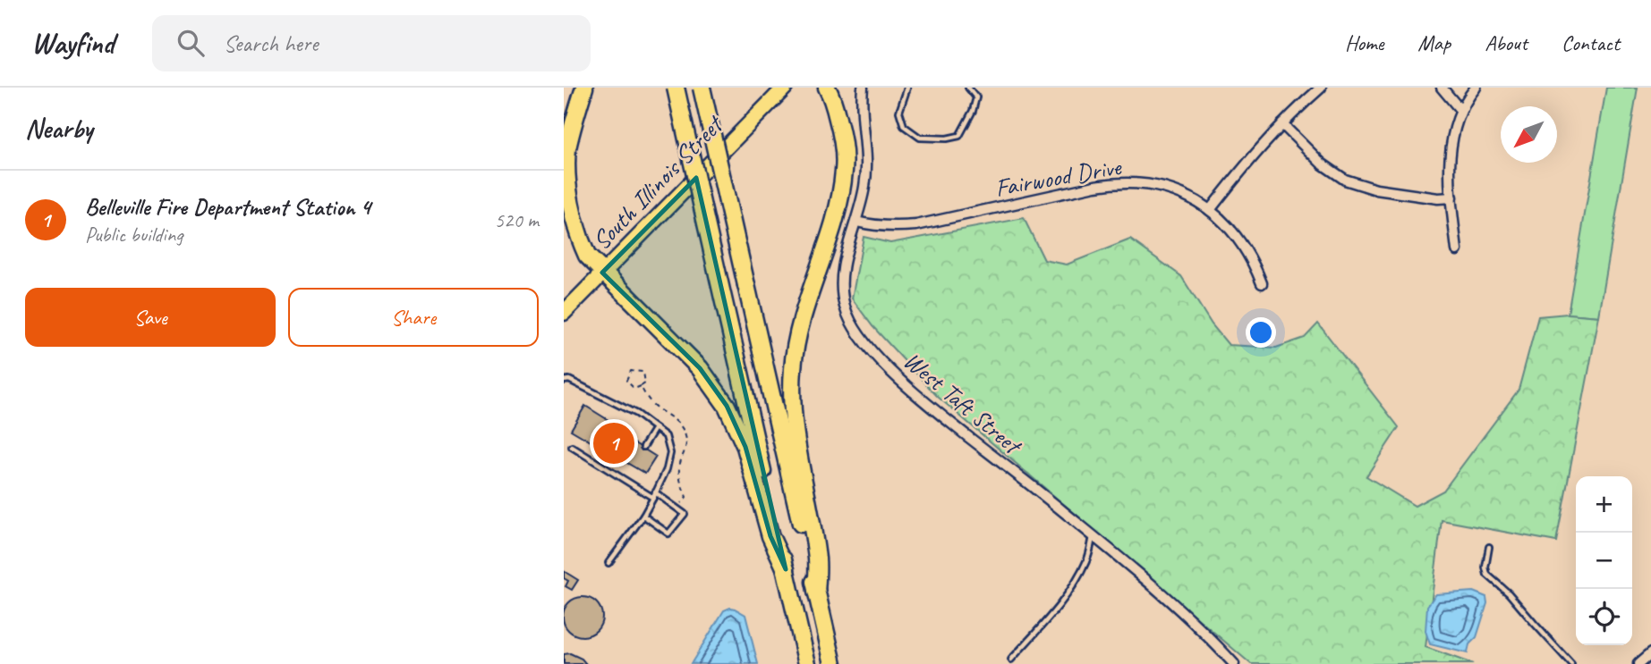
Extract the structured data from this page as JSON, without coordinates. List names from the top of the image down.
{
  "streets": {
    "main road": ["South Illinois Street"],
    "street": ["Fairwood Drive", "West Taft Street"]
  },
  "crossings": [
    ["Fairwood Drive", "West Taft Street"]
  ],
  "north": "bottom left",
  "page": {
    "header": "Wayfind",
    "search": "Search here",
    "nav": [
      "Home",
      "Map",
      "About",
      "Contact"
    ],
    "heading": "Nearby",
    "list": [
      {
        "mark": "1",
        "name": "Belleville Fire Department Station 4",
        "note": "Public building",
        "value": "520 m"
      }
    ],
    "buttons": ["Save", "Share"],
    "pins": "1",
    "map_buttons": ["+", "−"]
  }
}
